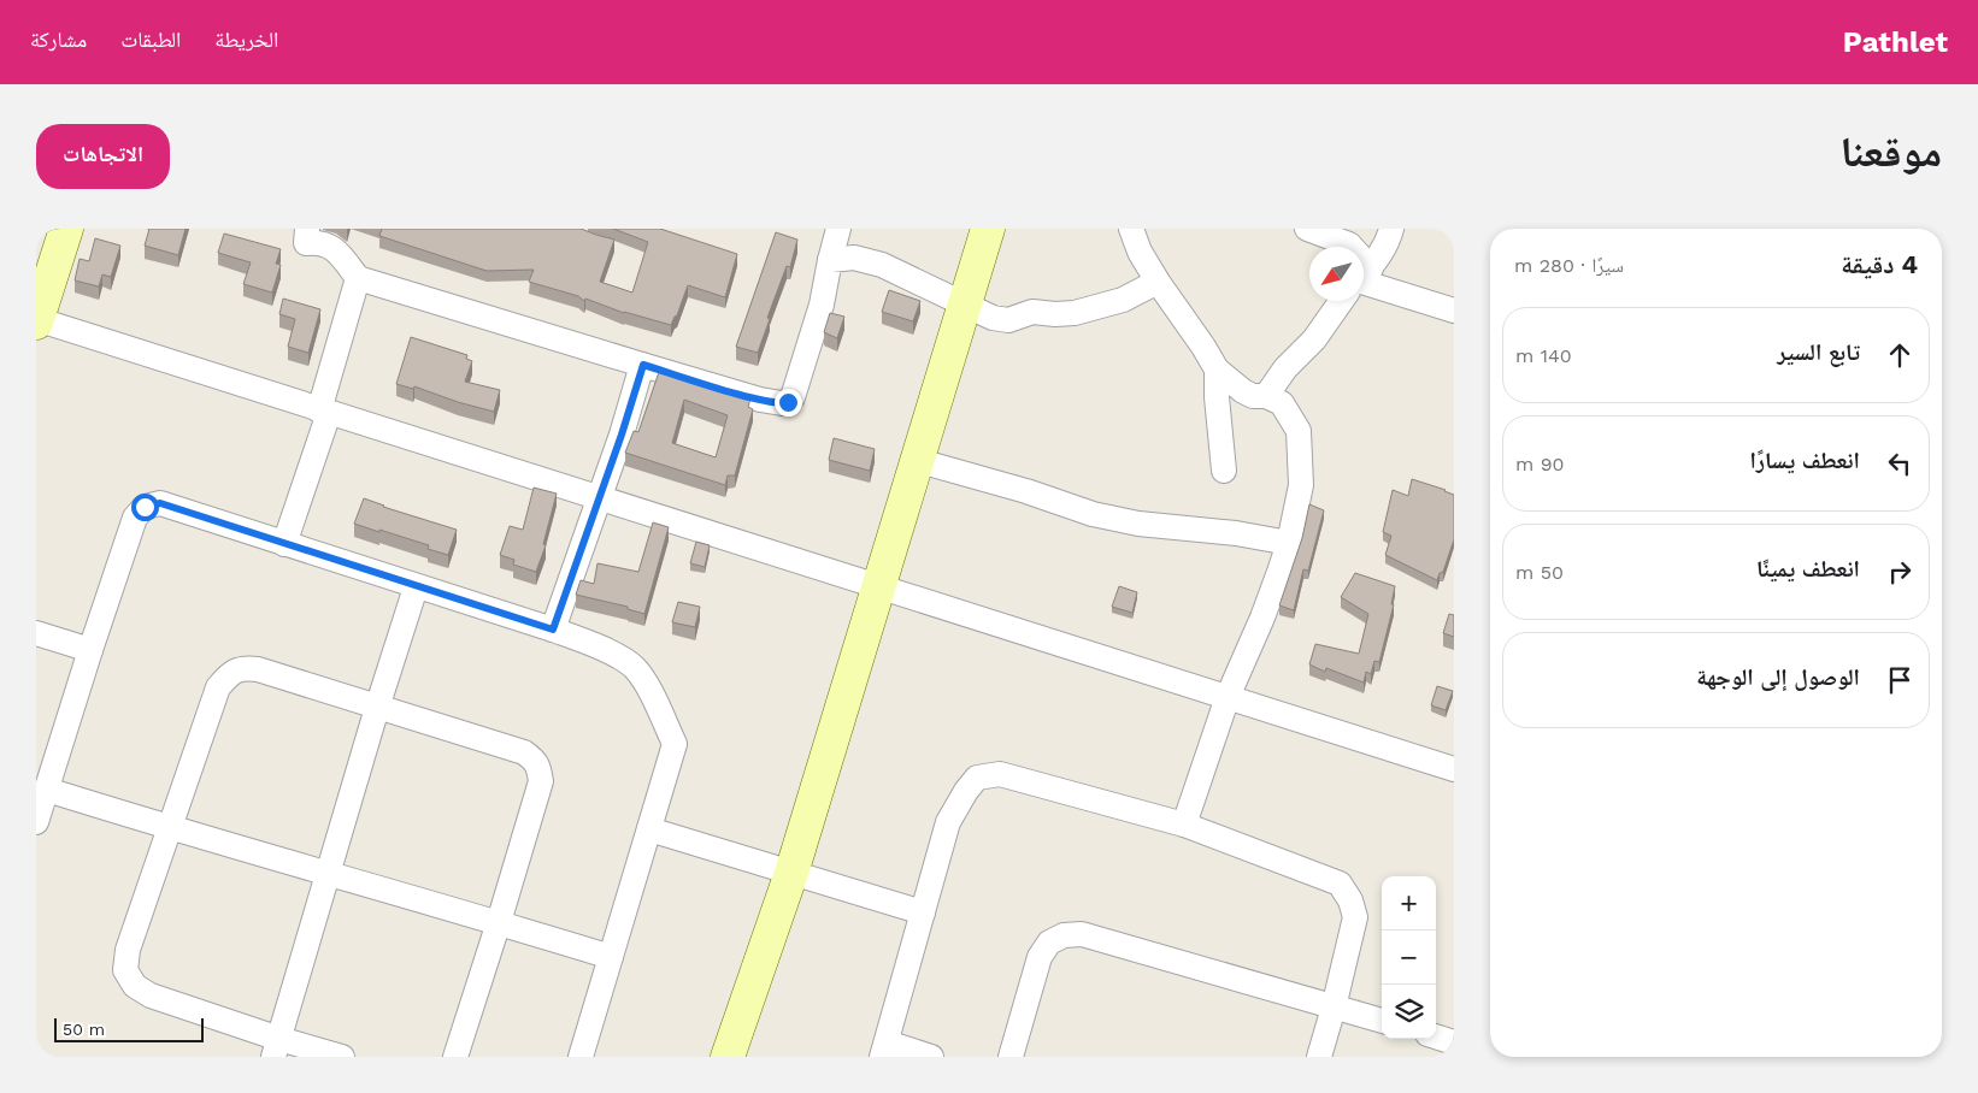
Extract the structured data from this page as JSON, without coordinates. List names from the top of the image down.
{
  "scale_bar": "50 m",
  "north": "bottom left",
  "page": {
    "header": "Pathlet",
    "nav": ["الخريطة", "الطبقات", "مشاركة"],
    "title": "موقعنا",
    "buttons": "الاتجاهات",
    "heading": ["4 دقيقة", "سيرًا · 280 m"],
    "list": [
      ["تابع السير", "140 m"],
      ["انعطف يسارًا", "90 m"],
      ["انعطف يمينًا", "50 m"],
      "الوصول إلى الوجهة"
    ],
    "map_buttons": ["+", "−"],
    "scale": "50 m"
  }
}
